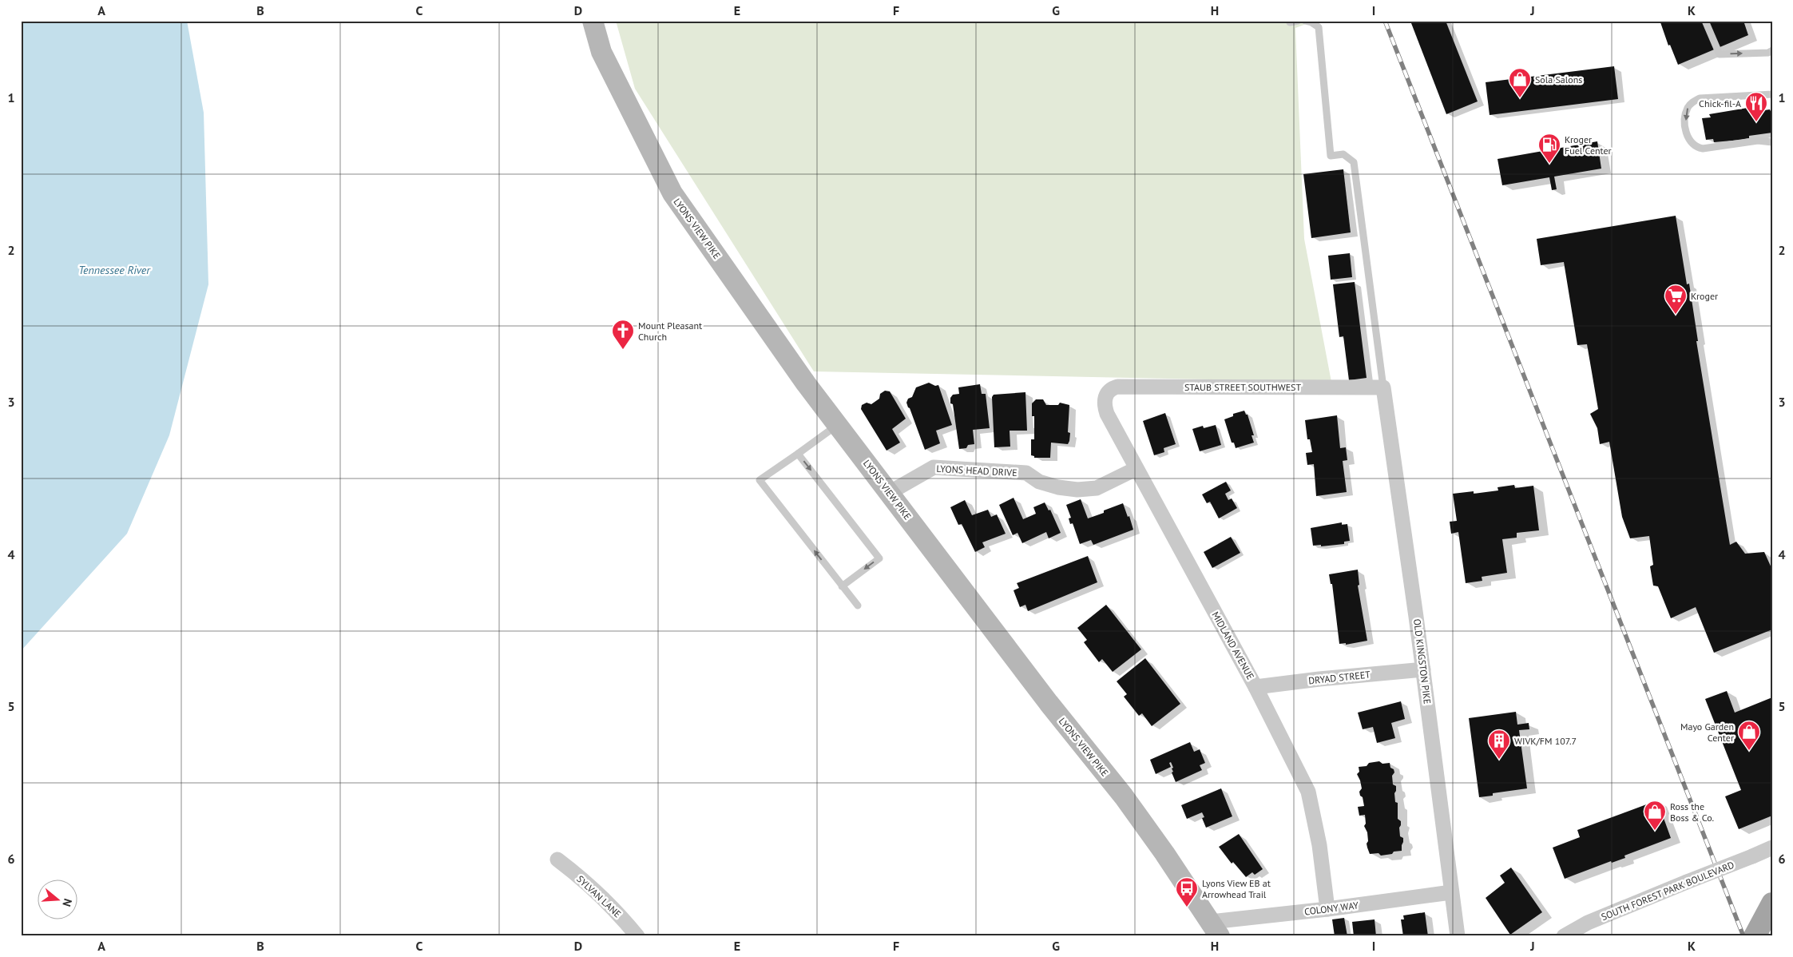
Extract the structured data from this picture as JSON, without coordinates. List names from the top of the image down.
{
  "streets": {
    "street": [
      "LYONS VIEW PIKE",
      "STAUB STREET SOUTHWEST",
      "LYONS HEAD DRIVE",
      "MIDLAND AVENUE",
      "OLD KINGSTON PIKE",
      "DRYAD STREET",
      "SOUTH FOREST PARK BOULEVARD",
      "SYLVAN LANE",
      "COLONY WAY"
    ]
  },
  "crossings": [
    ["LYONS VIEW PIKE", "LYONS HEAD DRIVE"],
    ["LYONS VIEW PIKE", "COLONY WAY"],
    ["STAUB STREET SOUTHWEST", "MIDLAND AVENUE"],
    ["STAUB STREET SOUTHWEST", "OLD KINGSTON PIKE"],
    ["LYONS HEAD DRIVE", "MIDLAND AVENUE"],
    ["MIDLAND AVENUE", "DRYAD STREET"],
    ["MIDLAND AVENUE", "COLONY WAY"],
    ["OLD KINGSTON PIKE", "DRYAD STREET"],
    ["OLD KINGSTON PIKE", "COLONY WAY"]
  ],
  "water": ["Tennessee River"],
  "places": {
    "shop": ["Sola Salons", "Mayo Garden Center", "Ross the Boss & Co."],
    "restaurant": ["Chick-fil-A"],
    "fuel station": ["Kroger Fuel Center"],
    "supermarket": ["Kroger"],
    "church": ["Mount Pleasant Church"],
    "building": ["WIVK/FM 107.7"],
    "bus stop": ["Lyons View EB at Arrowhead Trail"]
  },
  "north": "right",
  "grid": {
    "columns": [
      "A",
      "B",
      "C",
      "D",
      "E",
      "F",
      "G",
      "H",
      "I",
      "J",
      "K"
    ],
    "rows": [
      "1",
      "2",
      "3",
      "4",
      "5",
      "6"
    ]
  }
}
